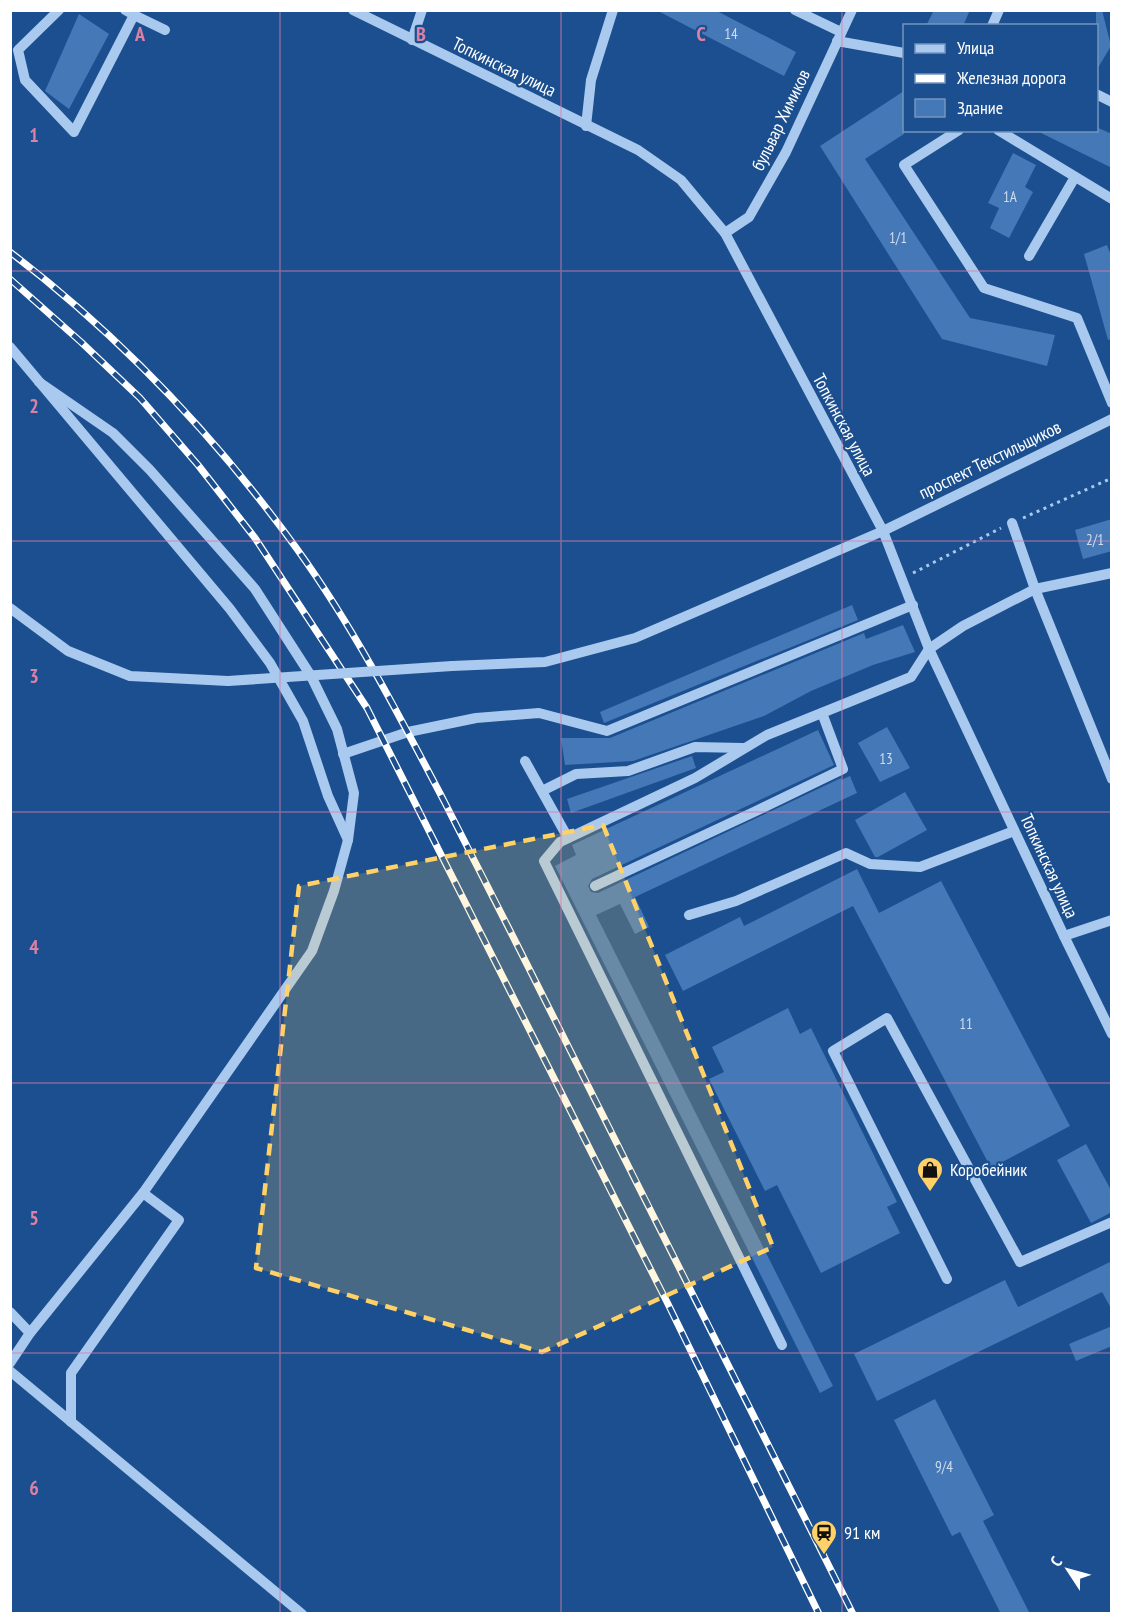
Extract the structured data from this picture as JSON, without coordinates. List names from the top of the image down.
{
  "streets": {
    "street": ["Топкинская улица", "бульвар Химиков", "проспект Текстильщиков"]
  },
  "crossings": [
    ["Топкинская улица", "бульвар Химиков"],
    ["Топкинская улица", "проспект Текстильщиков"]
  ],
  "places": {
    "shop": ["Коробейник"],
    "station": ["91 км"]
  },
  "house_numbers": [
    "14",
    "1А",
    "1/1",
    "2/1",
    "13",
    "11",
    "9/4"
  ],
  "legend": ["Улица", "Железная дорога", "Здание"],
  "north": "top left",
  "grid": {
    "columns": ["A", "B", "C"],
    "rows": [
      "1",
      "2",
      "3",
      "4",
      "5",
      "6"
    ]
  }
}
